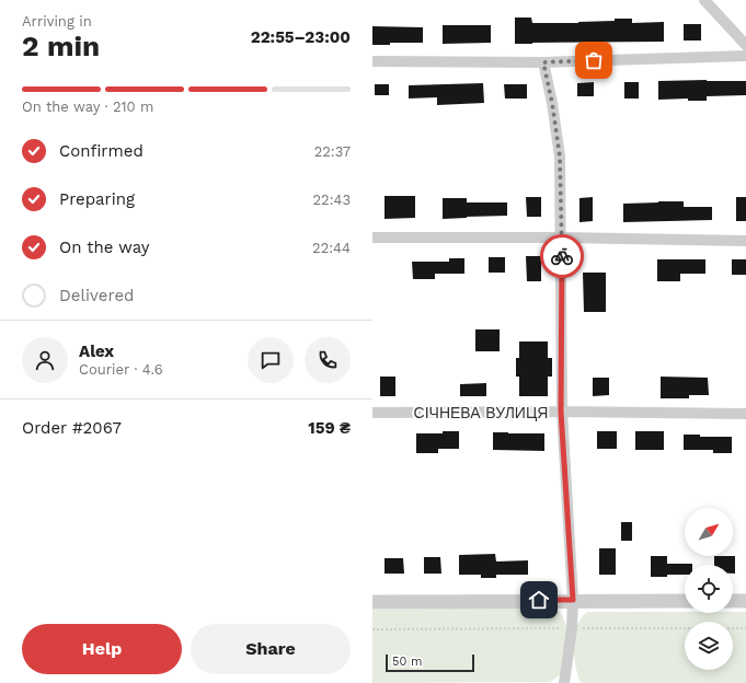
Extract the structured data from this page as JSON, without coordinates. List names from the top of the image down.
{
  "streets": {
    "street": ["СІЧНЕВА ВУЛИЦЯ"]
  },
  "scale_bar": "50 m",
  "north": "top right",
  "page": {
    "heading": ["2 min", "Arriving in", "22:55–23:00"],
    "panel": [
      "Alex",
      "Courier · 4.6",
      "Order #2067",
      "159 ₴"
    ],
    "bar": "On the way · 210 m",
    "list": [
      ["Confirmed", "22:37"],
      ["Preparing", "22:43"],
      ["On the way", "22:44"],
      "Delivered"
    ],
    "buttons": ["Help", "Share"],
    "scale": "50 m"
  }
}
